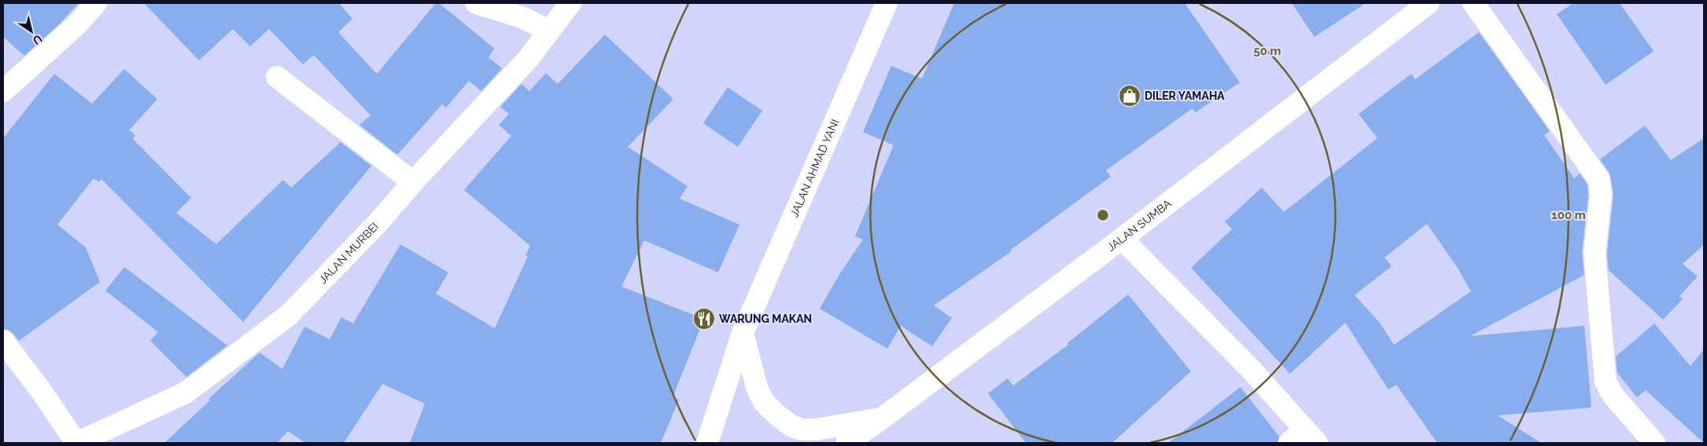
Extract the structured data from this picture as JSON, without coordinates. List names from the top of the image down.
{
  "streets": {
    "main road": ["JALAN AHMAD YANI", "JALAN SUMBA", "JALAN MURBEI"]
  },
  "places": {
    "shop": ["DILER YAMAHA"],
    "restaurant": ["WARUNG MAKAN"]
  },
  "north": "bottom right",
  "rings": ["50 m", "100 m"]
}
